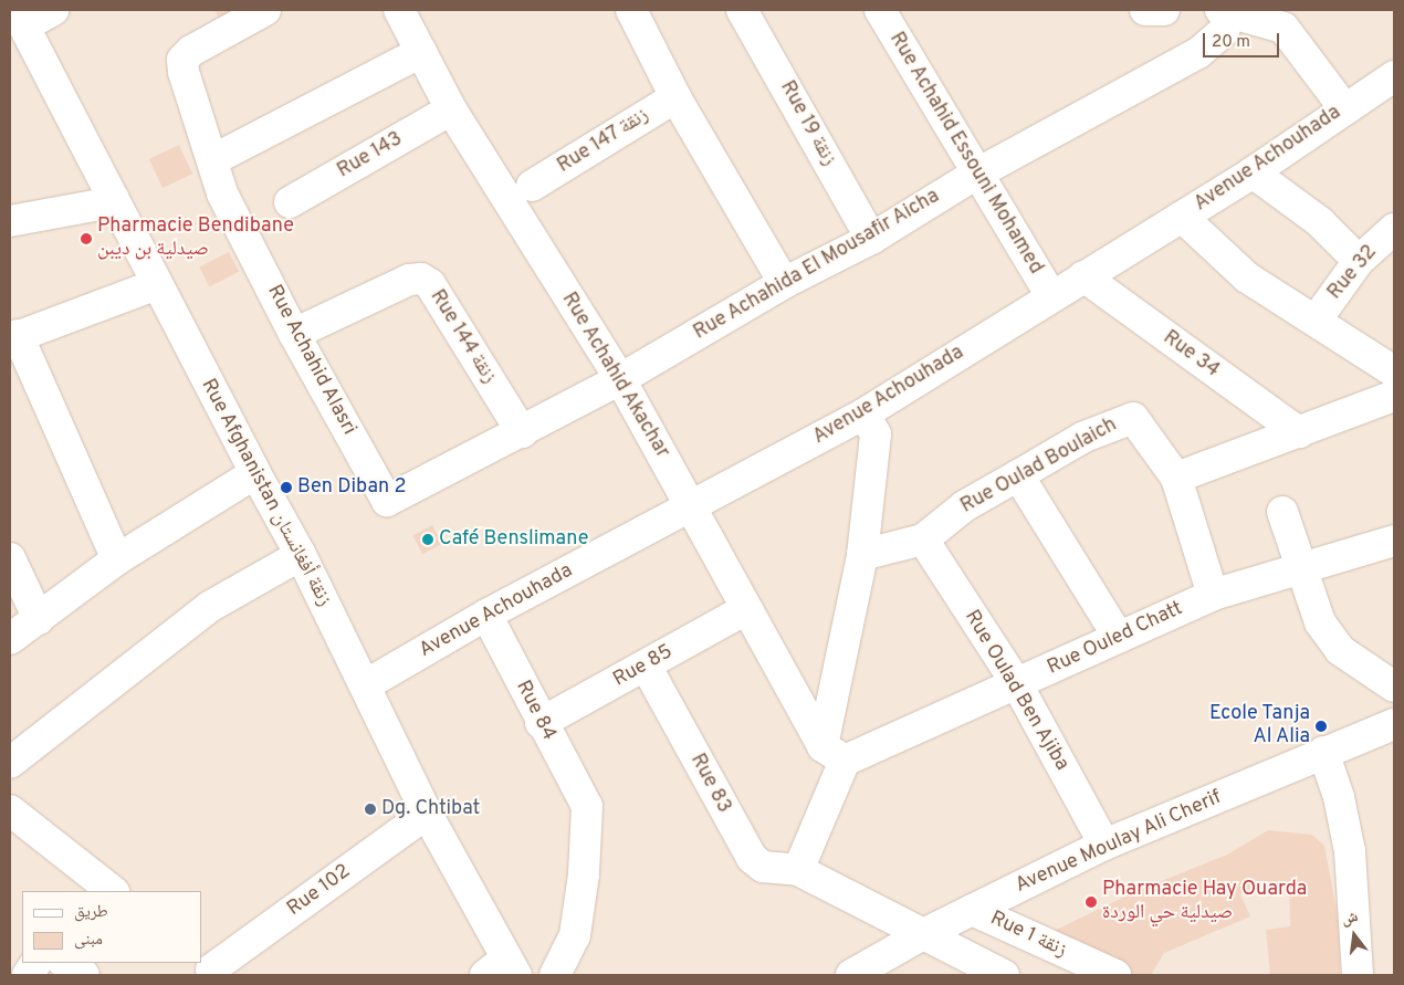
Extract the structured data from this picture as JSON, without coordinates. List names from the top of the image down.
{
  "streets": {
    "street": [
      "Rue 19 زنقة",
      "Rue 147 زنقة",
      "Rue Achahid Essouni Mohamed",
      "Rue 143",
      "Avenue Achouhada",
      "Rue Achahida El Mousafir Aicha",
      "Rue 32",
      "Rue 144 زنقة",
      "Rue 34",
      "Rue Achahid Alasri",
      "Rue Achahid Akachar",
      "Rue Oulad Boulaich",
      "Rue Afghanistan زنقة أفغانستان",
      "Rue Ouled Chatt",
      "Rue 85",
      "Rue Oulad Ben Ajiba",
      "Rue 84",
      "Rue 83",
      "Avenue Moulay Ali Cherif",
      "Rue 102",
      "Rue 1 زنقة"
    ]
  },
  "crossings": [
    ["Rue 19 زنقة", "Rue Achahida El Mousafir Aicha"],
    ["Rue Achahid Essouni Mohamed", "Avenue Achouhada"],
    ["Rue Achahid Essouni Mohamed", "Rue Achahida El Mousafir Aicha"],
    ["Rue 143", "Rue Achahid Akachar"],
    ["Avenue Achouhada", "Rue Achahida El Mousafir Aicha"],
    ["Avenue Achouhada", "Rue 34"],
    ["Avenue Achouhada", "Rue Achahid Akachar"],
    ["Avenue Achouhada", "Rue Afghanistan زنقة أفغانستان"],
    ["Avenue Achouhada", "Rue 84"],
    ["Rue Achahida El Mousafir Aicha", "Rue 144 زنقة"],
    ["Rue Achahida El Mousafir Aicha", "Rue Achahid Alasri"],
    ["Rue Achahida El Mousafir Aicha", "Rue Achahid Akachar"],
    ["Rue 144 زنقة", "Rue Achahid Alasri"],
    ["Rue Achahid Akachar", "Rue Ouled Chatt"],
    ["Rue Achahid Akachar", "Rue 85"],
    ["Rue Oulad Boulaich", "Rue Ouled Chatt"],
    ["Rue Oulad Boulaich", "Rue Oulad Ben Ajiba"],
    ["Rue Afghanistan زنقة أفغانستان", "Rue 102"],
    ["Rue Ouled Chatt", "Rue Oulad Ben Ajiba"],
    ["Rue 85", "Rue 84"],
    ["Rue 85", "Rue 83"],
    ["Rue Oulad Ben Ajiba", "Avenue Moulay Ali Cherif"],
    ["Avenue Moulay Ali Cherif", "Rue 1 زنقة"]
  ],
  "places": [
    "Pharmacie Bendibane صيدلية بن ديبن",
    "Ben Diban 2",
    "Café Benslimane",
    "Ecole Tanja Al Alia",
    "Dg. Chtibat",
    "Pharmacie Hay Ouarda صيدلية حي الوردة"
  ],
  "legend": ["طريق", "مبنى"],
  "scale_bar": "20 m",
  "north": "top"
}
